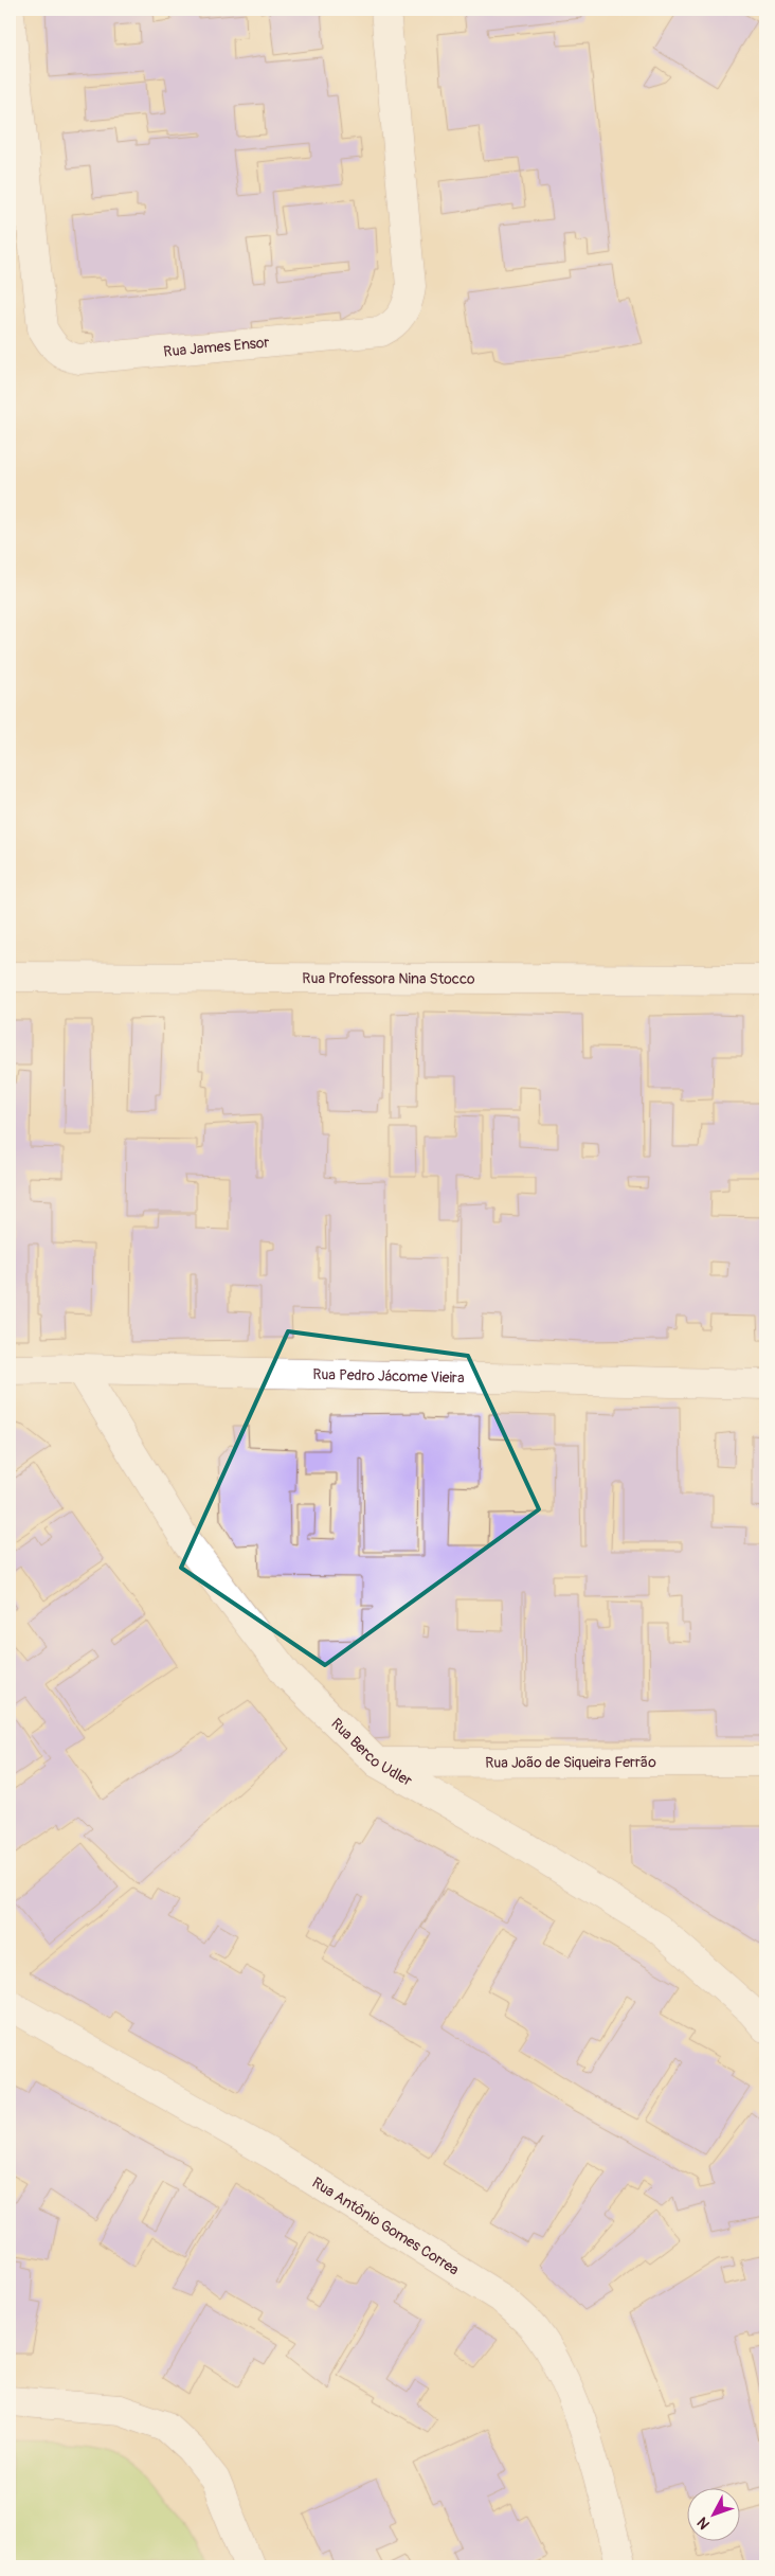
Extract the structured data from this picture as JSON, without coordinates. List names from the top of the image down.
{
  "streets": {
    "street": [
      "Rua James Ensor",
      "Rua Professora Nina Stocco",
      "Rua Pedro Jácome Vieira",
      "Rua Berco Udler",
      "Rua João de Siqueira Ferrão",
      "Rua Antônio Gomes Correa"
    ]
  },
  "crossings": [
    ["Rua Pedro Jácome Vieira", "Rua Berco Udler"],
    ["Rua Berco Udler", "Rua João de Siqueira Ferrão"]
  ],
  "north": "bottom left"
}
